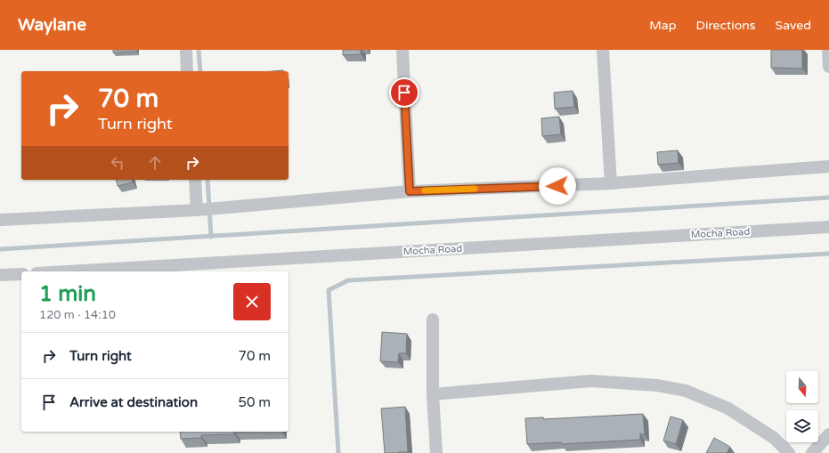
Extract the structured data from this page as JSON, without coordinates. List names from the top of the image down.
{
  "streets": {
    "street": ["Mocha Road"]
  },
  "north": "bottom",
  "page": {
    "header": "Waylane",
    "nav": ["Map", "Directions", "Saved"],
    "turn": ["70 m", "Turn right"],
    "heading": ["1 min", "120 m · 14:10"],
    "list": [
      {
        "name": "Turn right",
        "value": "70 m"
      },
      {
        "name": "Arrive at destination",
        "value": "50 m"
      }
    ]
  }
}
